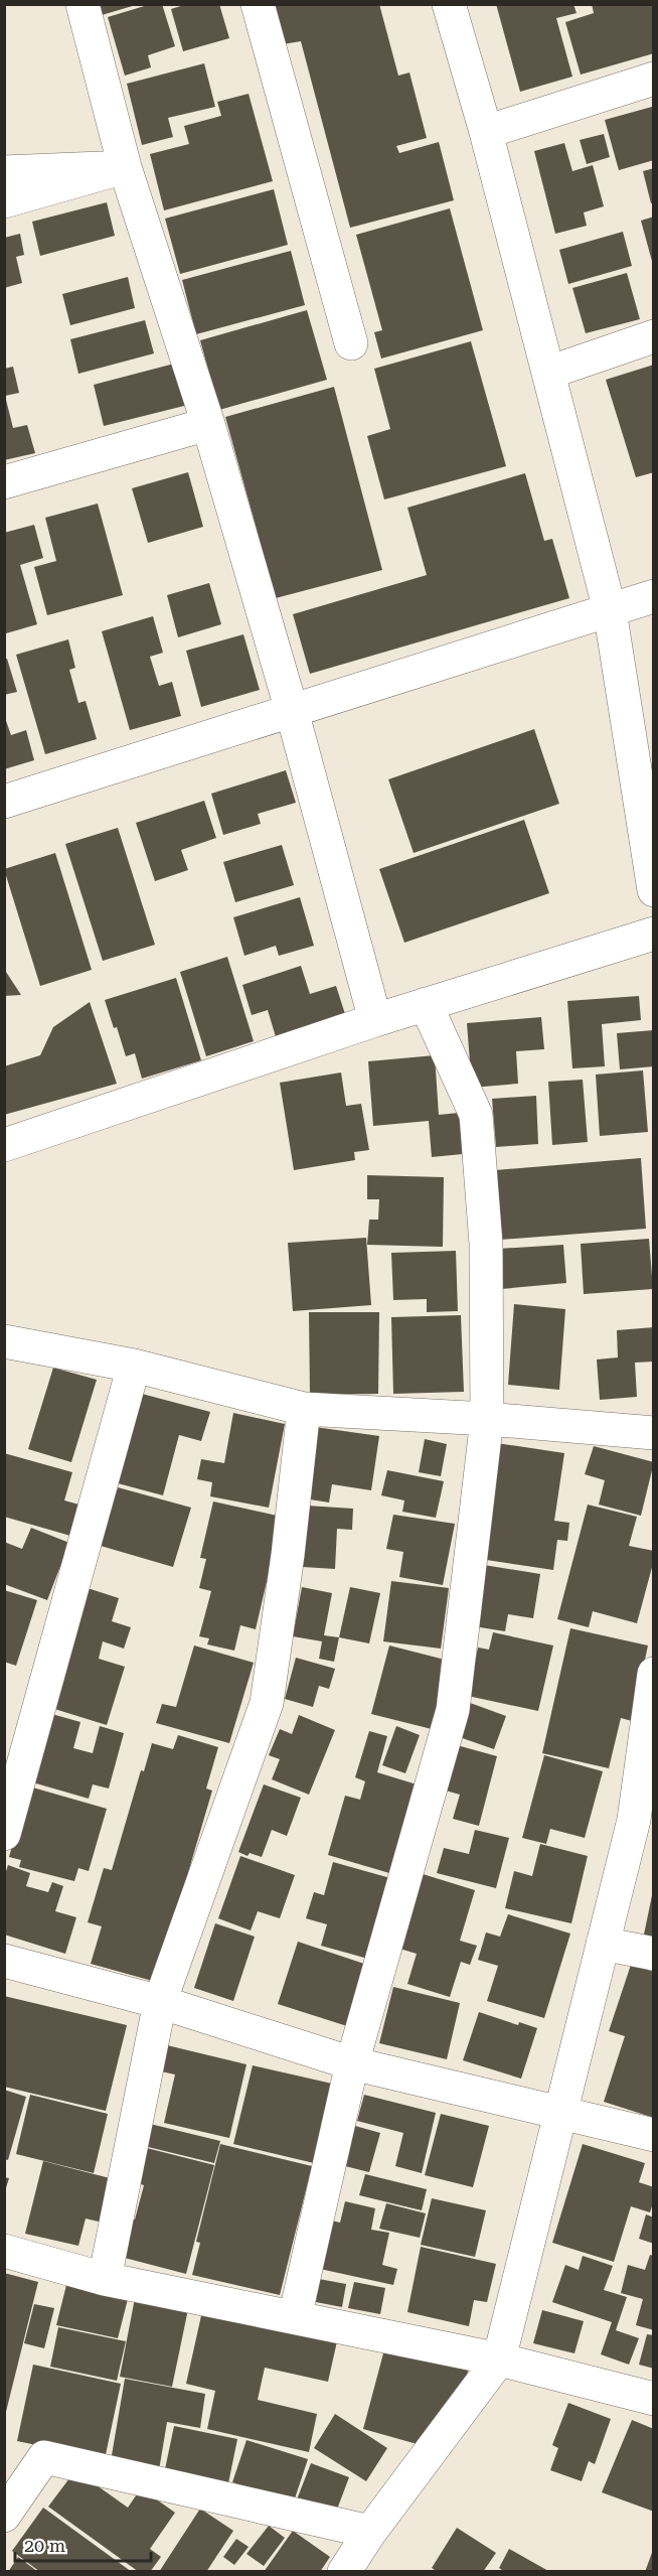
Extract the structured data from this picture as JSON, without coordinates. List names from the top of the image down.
{
  "scale_bar": "20 m"
}
